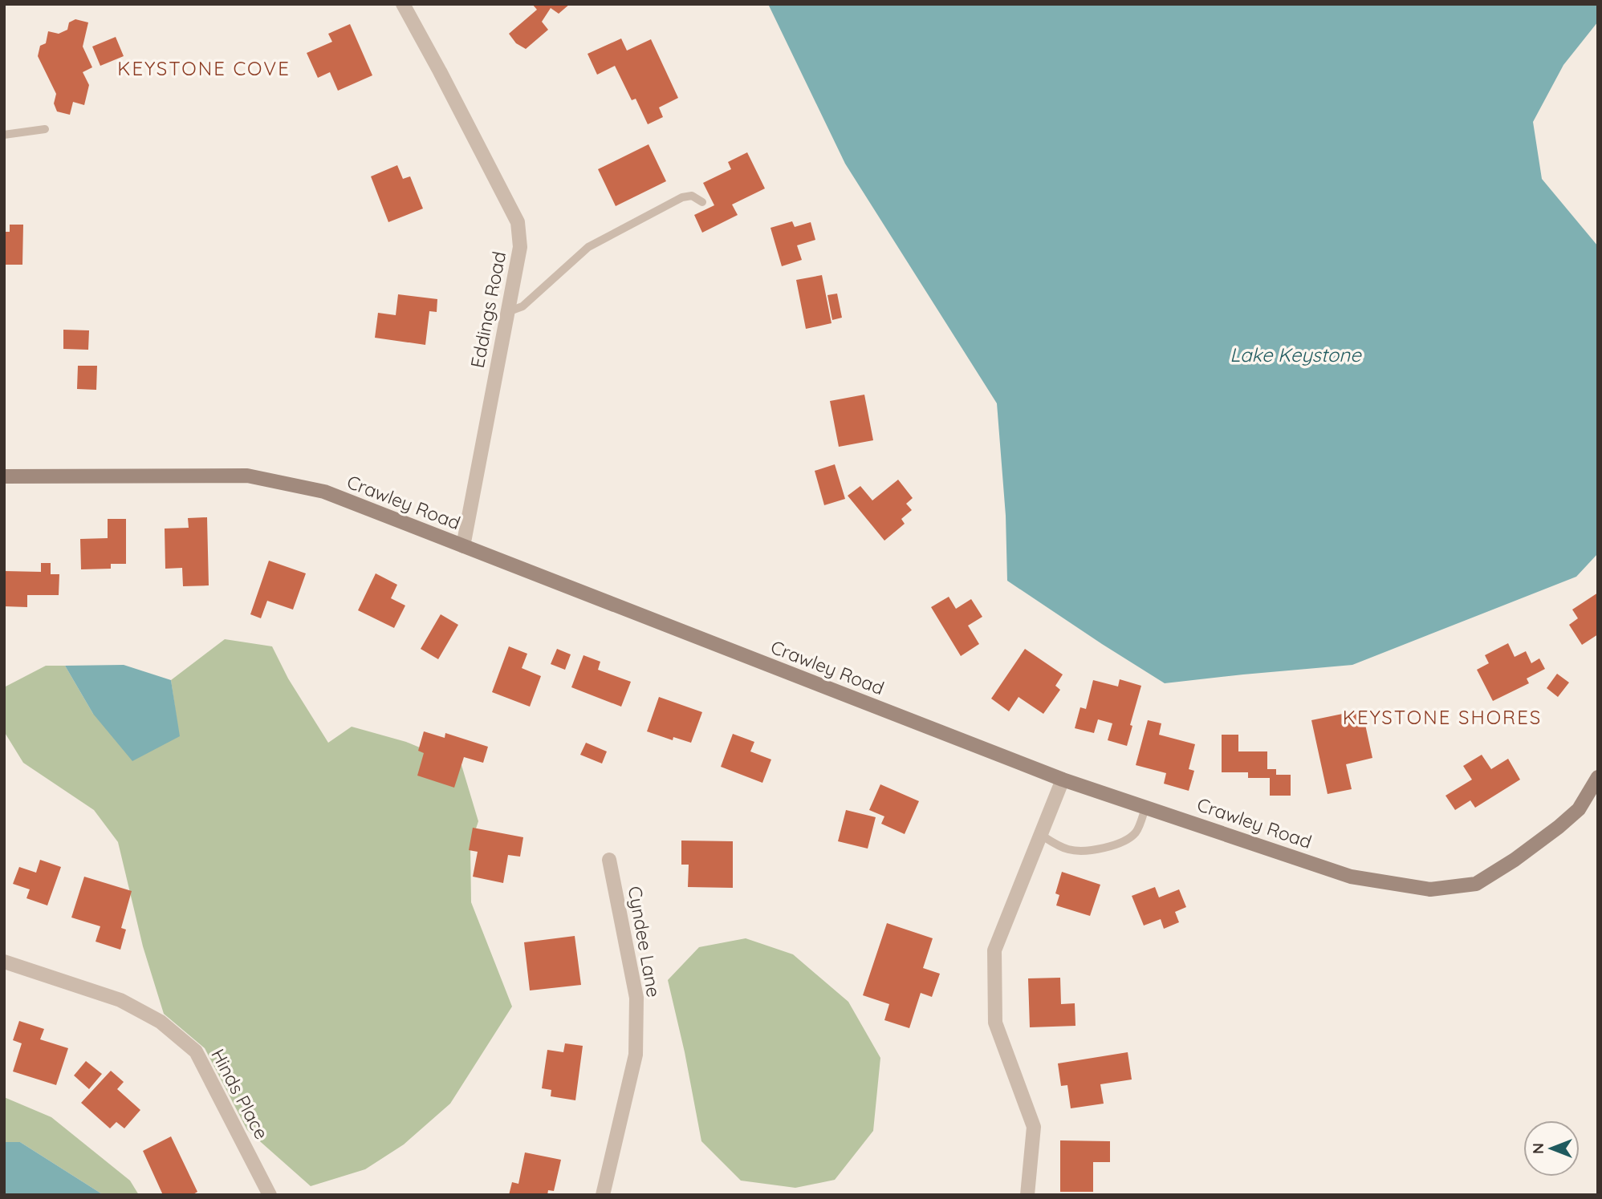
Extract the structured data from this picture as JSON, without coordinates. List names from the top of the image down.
{
  "streets": {
    "street": [
      "Eddings Road",
      "Crawley Road",
      "Cyndee Lane",
      "Hinds Place"
    ]
  },
  "crossings": [
    ["Eddings Road", "Crawley Road"]
  ],
  "districts": ["KEYSTONE COVE", "KEYSTONE SHORES"],
  "water": ["Lake Keystone"],
  "north": "left"
}
